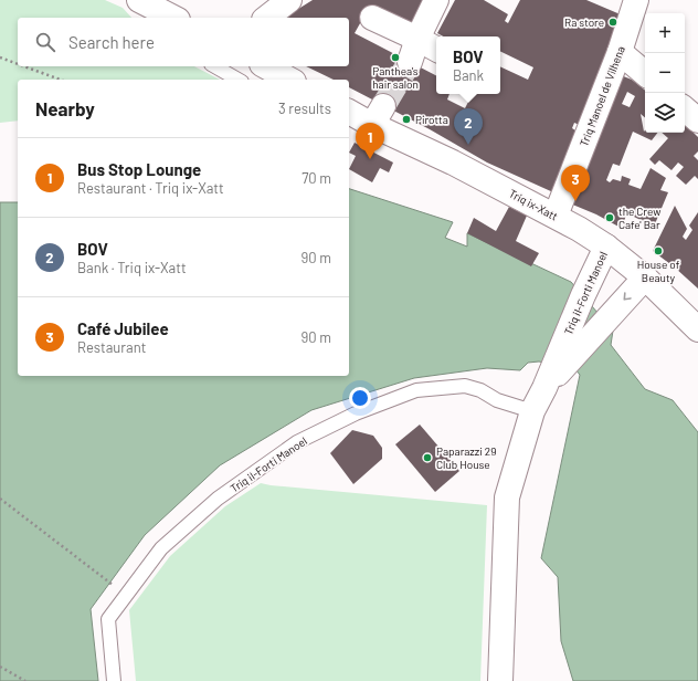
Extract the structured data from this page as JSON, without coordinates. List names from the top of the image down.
{
  "streets": {
    "street": ["Triq Manoel de Vilhena", "Triq ix-Xatt", "Triq il-Forti Manoel"]
  },
  "crossings": [
    ["Triq Manoel de Vilhena", "Triq ix-Xatt"],
    ["Triq ix-Xatt", "Triq il-Forti Manoel"]
  ],
  "places": [
    "Ra store",
    "Panthea's hair salon",
    "Pirotta",
    "the Crew Cafe' Bar",
    "House of Beauty",
    "Paparazzi 29 Club House"
  ],
  "page": {
    "map_buttons": ["+", "−"],
    "search": "Search here",
    "popup": ["BOV", "Bank"],
    "heading": ["Nearby", "3 results"],
    "pins": ["2", "1", "3"],
    "list": [
      {
        "mark": "1",
        "name": "Bus Stop Lounge",
        "note": "Restaurant · Triq ix-Xatt",
        "value": "70 m"
      },
      {
        "mark": "2",
        "name": "BOV",
        "note": "Bank · Triq ix-Xatt",
        "value": "90 m"
      },
      {
        "mark": "3",
        "name": "Café Jubilee",
        "note": "Restaurant",
        "value": "90 m"
      }
    ]
  }
}
